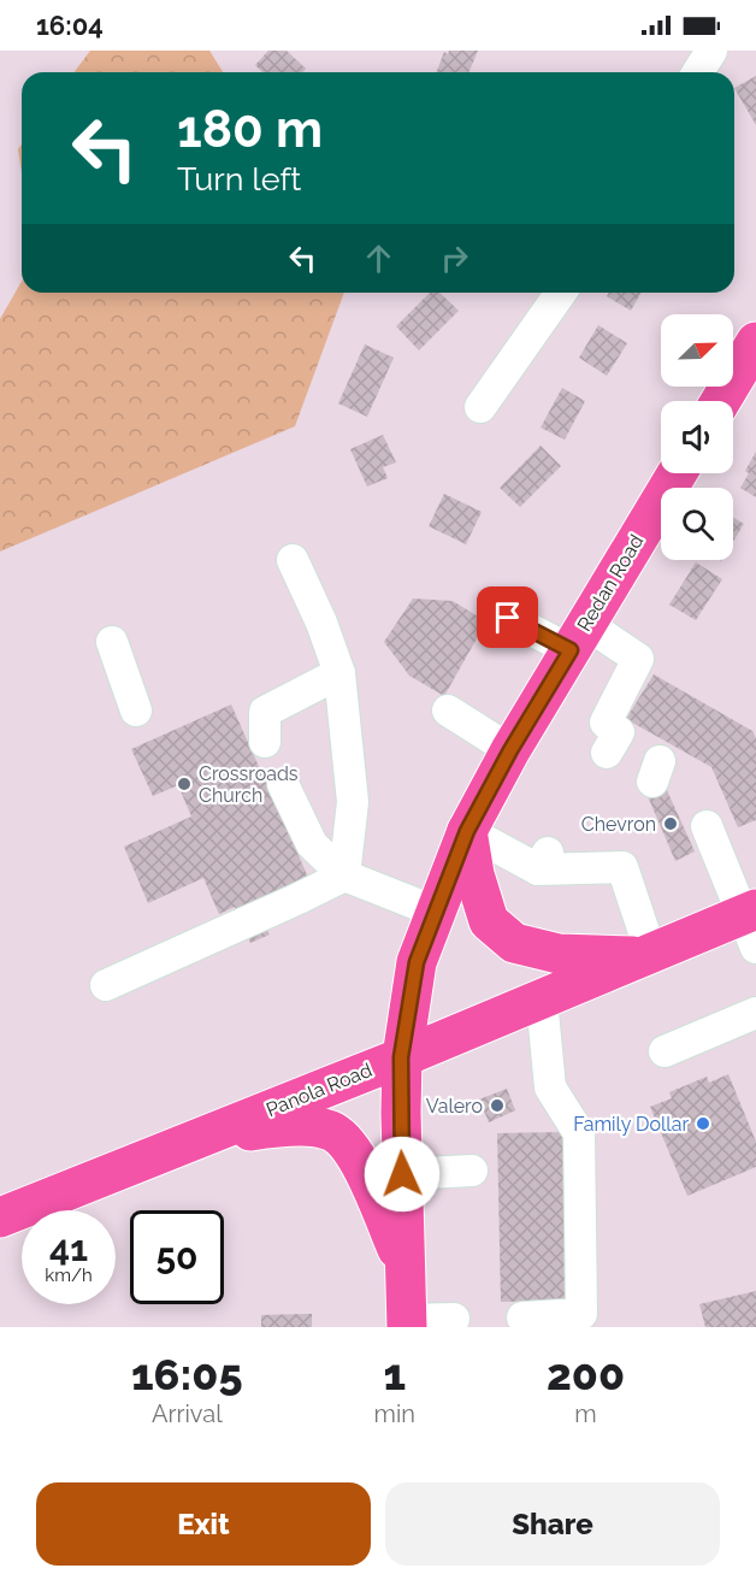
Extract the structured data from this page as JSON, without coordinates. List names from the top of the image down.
{
  "streets": {
    "main road": ["Redan Road", "Panola Road"]
  },
  "crossings": [
    ["Redan Road", "Panola Road"]
  ],
  "places": [
    "Crossroads Church",
    "Chevron",
    "Valero",
    "Family Dollar"
  ],
  "north": "top right",
  "page": {
    "status": "16:04",
    "turn": ["180 m", "Turn left"],
    "speed": "41 km/h",
    "limit": "50",
    "eta": [
      "16:05",
      "Arrival",
      "1",
      "min",
      "200",
      "m"
    ],
    "buttons": ["Exit", "Share"]
  }
}
